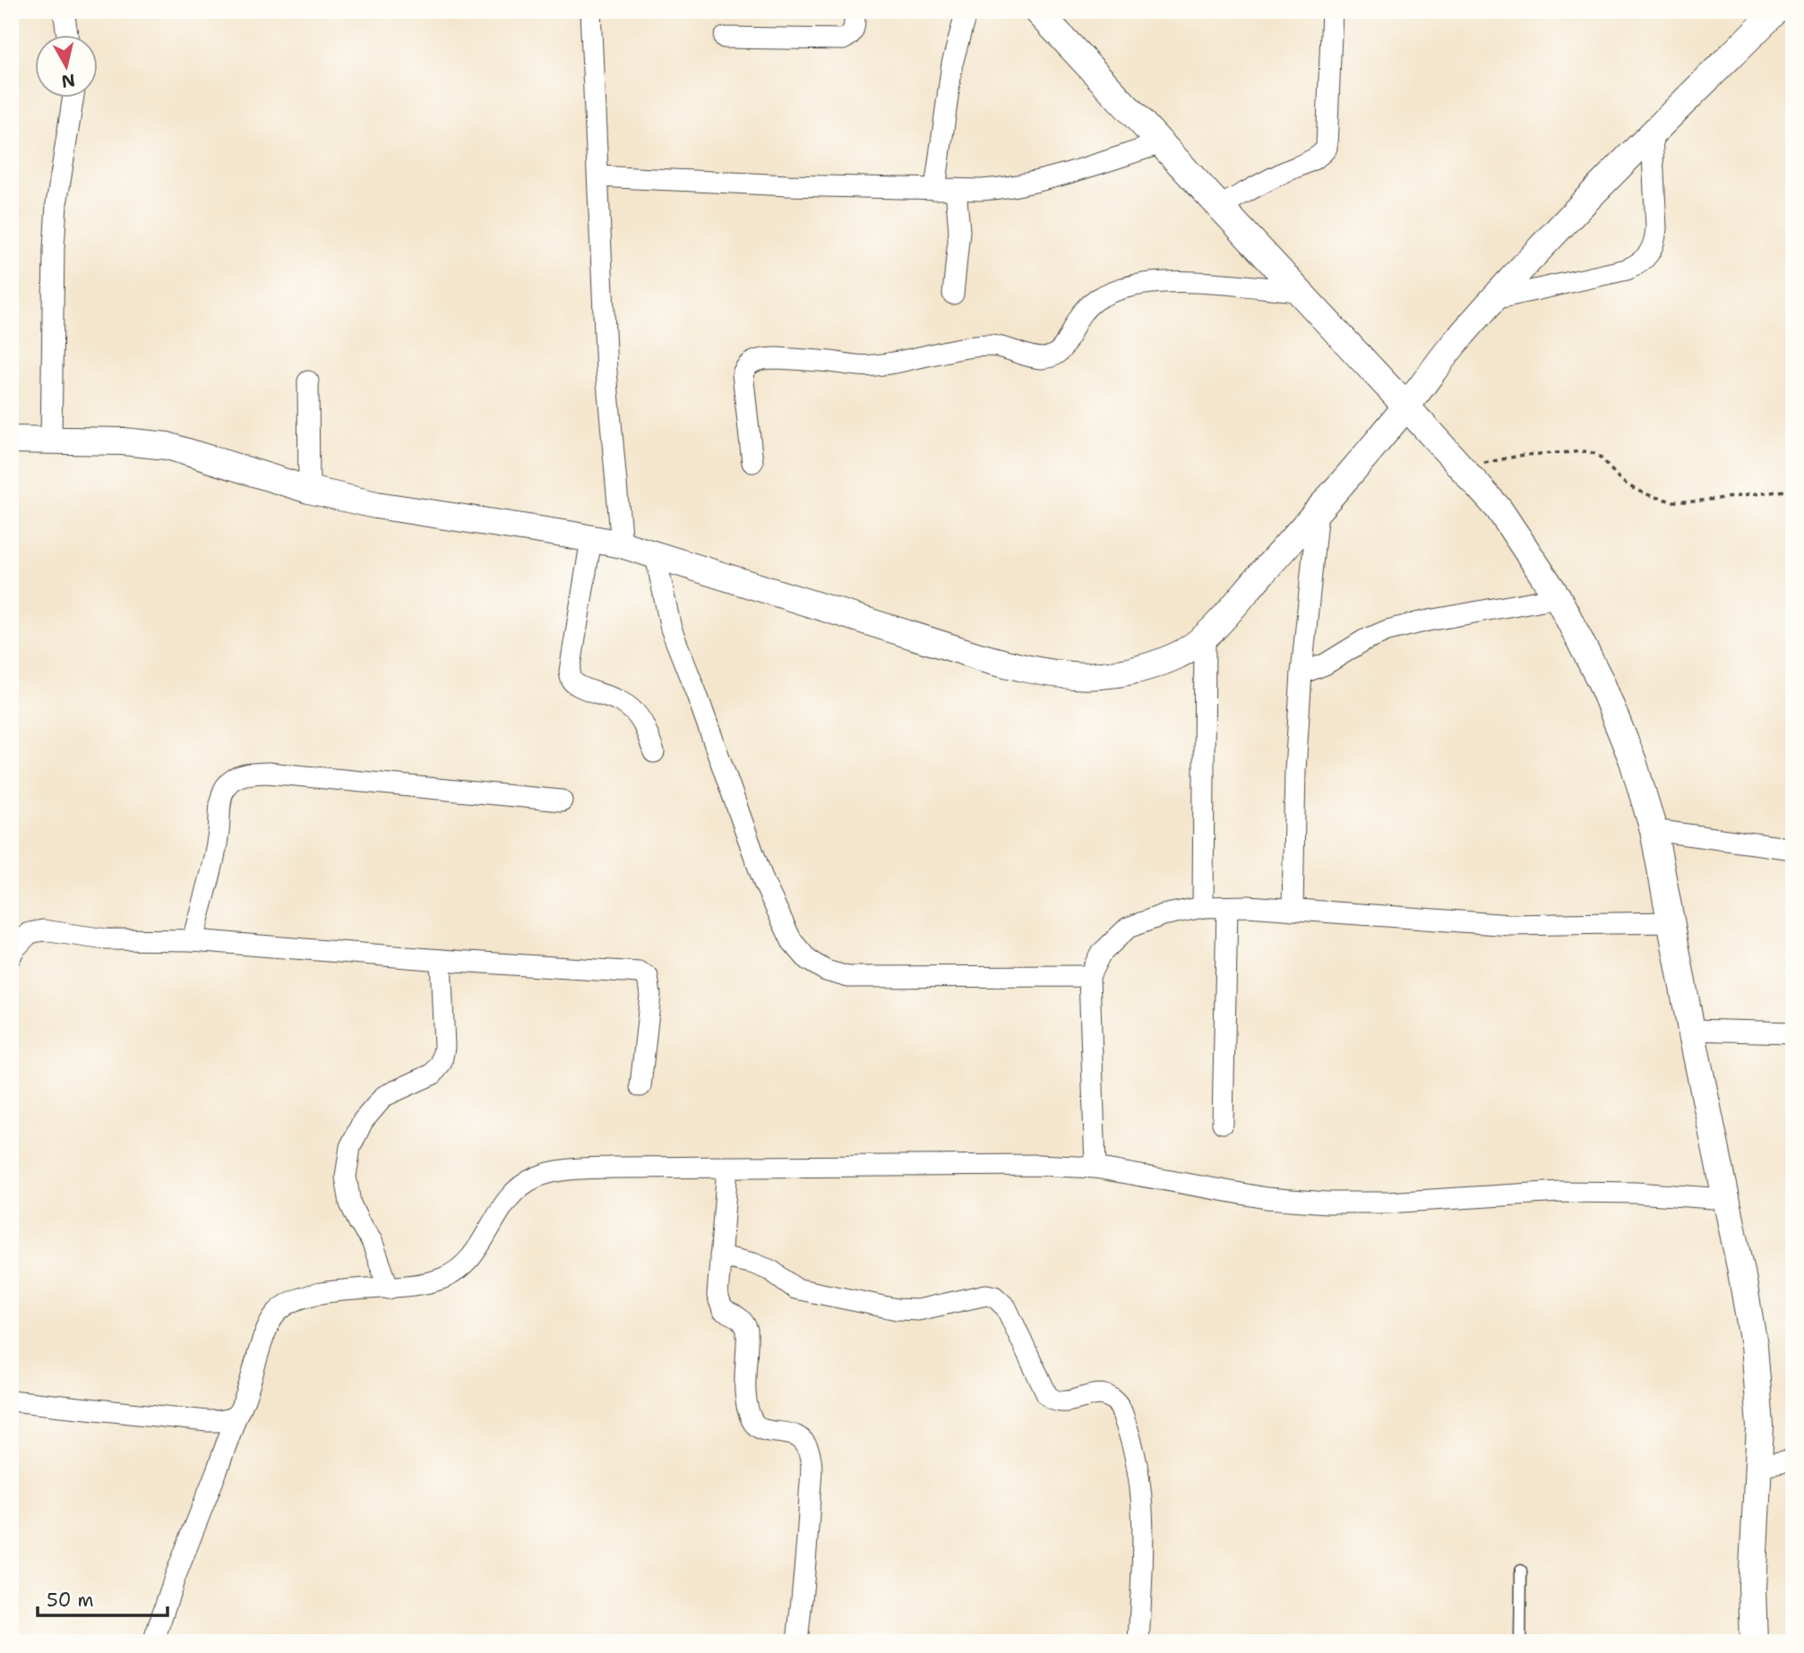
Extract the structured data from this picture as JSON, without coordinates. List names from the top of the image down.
{
  "scale_bar": "50 m",
  "north": "bottom"
}
